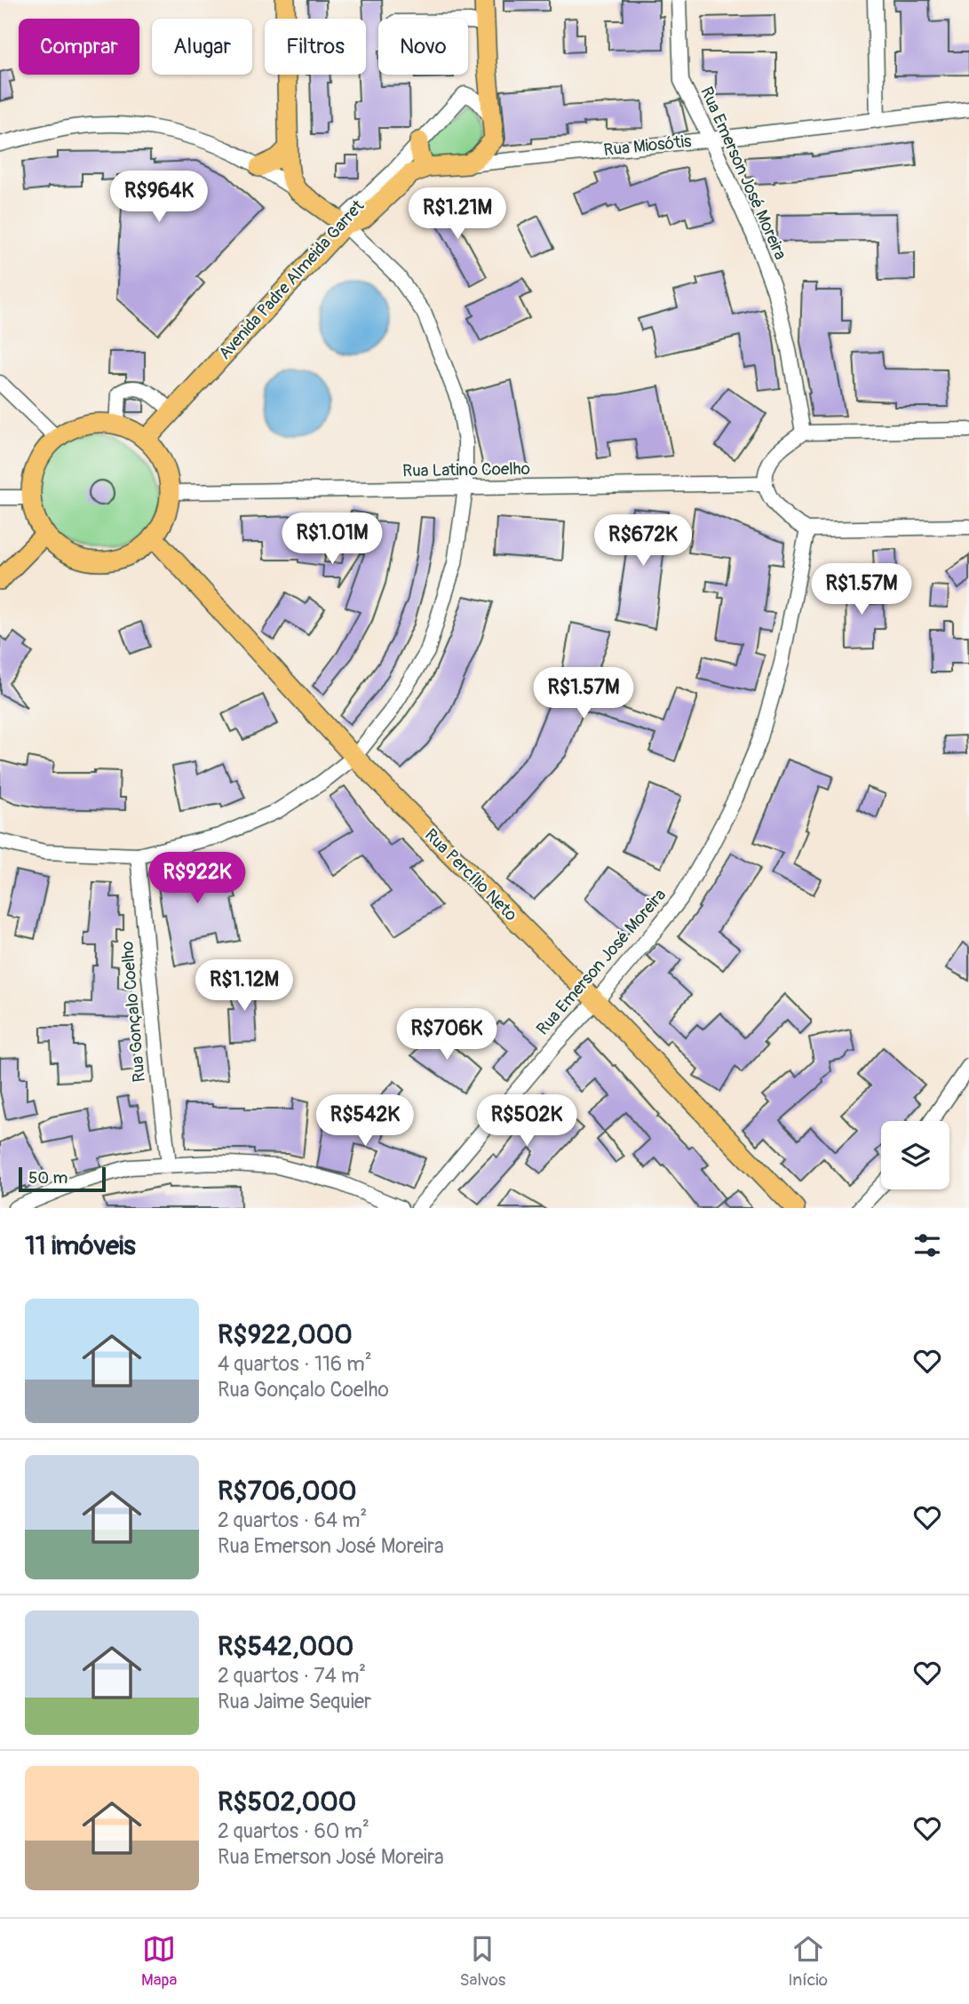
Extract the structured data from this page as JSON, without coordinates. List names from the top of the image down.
{
  "streets": {
    "main road": ["Rua Miosótis", "Avenida Padre Almeida Garret", "Rua Percílio Neto"],
    "street": ["Rua Emerson José Moreira", "Rua Latino Coelho", "Rua Gonçalo Coelho"]
  },
  "crossings": [
    ["Rua Miosótis", "Rua Emerson José Moreira"],
    ["Rua Miosótis", "Avenida Padre Almeida Garret"],
    ["Rua Emerson José Moreira", "Rua Percílio Neto"],
    ["Avenida Padre Almeida Garret", "Rua Latino Coelho"],
    ["Avenida Padre Almeida Garret", "Rua Percílio Neto"],
    ["Rua Latino Coelho", "Rua Percílio Neto"]
  ],
  "scale_bar": "50 m",
  "page": {
    "chip": [
      "Comprar",
      "Alugar",
      "Filtros",
      "Novo"
    ],
    "price": [
      "R$964K",
      "R$1.21M",
      "R$1.01M",
      "R$672K",
      "R$1.57M",
      "R$1.57M",
      "R$922K",
      "R$1.12M",
      "R$706K",
      "R$542K",
      "R$502K"
    ],
    "scale": "50 m",
    "heading": "11 imóveis",
    "list": [
      {
        "name": "R$922,000",
        "note": "4 quartos · 116 m² · Rua Gonçalo Coelho"
      },
      {
        "name": "R$706,000",
        "note": "2 quartos · 64 m² · Rua Emerson José Moreira"
      },
      {
        "name": "R$542,000",
        "note": "2 quartos · 74 m² · Rua Jaime Sequier"
      },
      {
        "name": "R$502,000",
        "note": "2 quartos · 60 m² · Rua Emerson José Moreira"
      }
    ],
    "tabs": ["Mapa", "Salvos", "Início"]
  }
}
